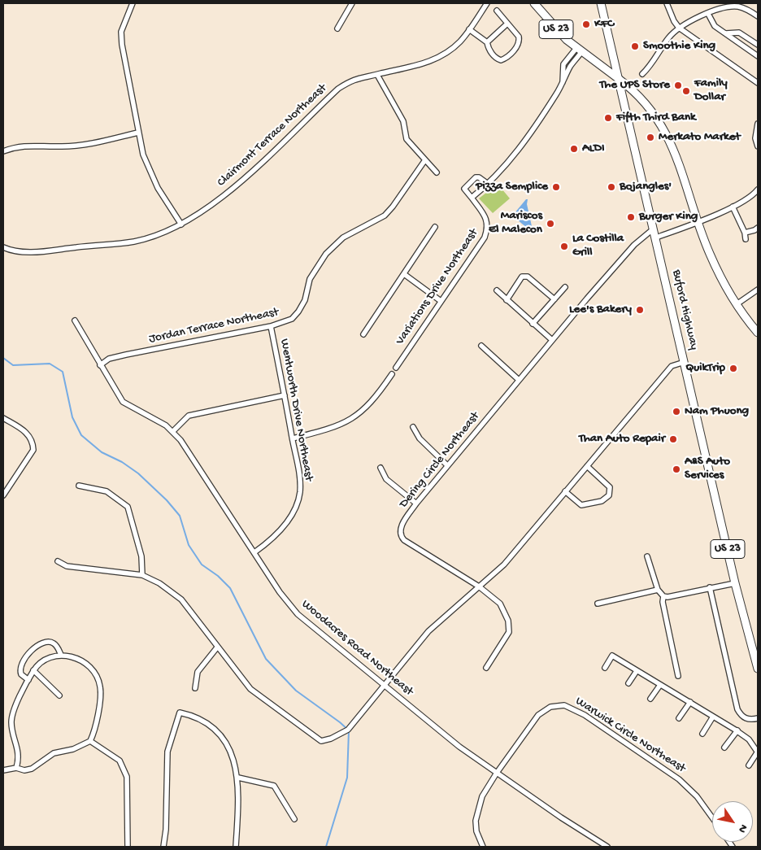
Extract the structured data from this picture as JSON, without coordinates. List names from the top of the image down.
{
  "streets": {
    "main road": ["US 23", "Buford Highway"],
    "street": [
      "Clairmont Terrace Northeast",
      "Variations Drive Northeast",
      "Jordan Terrace Northeast",
      "Wentworth Drive Northeast",
      "Dering Circle Northeast",
      "Woodacres Road Northeast",
      "Warwick Circle Northeast"
    ]
  },
  "crossings": [
    ["US 23", "Buford Highway"],
    ["Buford Highway", "Dering Circle Northeast"],
    ["Jordan Terrace Northeast", "Wentworth Drive Northeast"],
    ["Jordan Terrace Northeast", "Woodacres Road Northeast"],
    ["Wentworth Drive Northeast", "Woodacres Road Northeast"],
    ["Woodacres Road Northeast", "Warwick Circle Northeast"]
  ],
  "places": [
    "KFC",
    "Smoothie King",
    "The UPS Store",
    "Family Dollar",
    "Fifth Third Bank",
    "Merkato Market",
    "ALDI",
    "Pizza Semplice",
    "Bojangles'",
    "Burger King",
    "Mariscos El Malecon",
    "La Costilla Grill",
    "Lee's Bakery",
    "QuikTrip",
    "Nam Phuong",
    "Than Auto Repair",
    "A&S Auto Services"
  ],
  "north": "bottom right"
}
